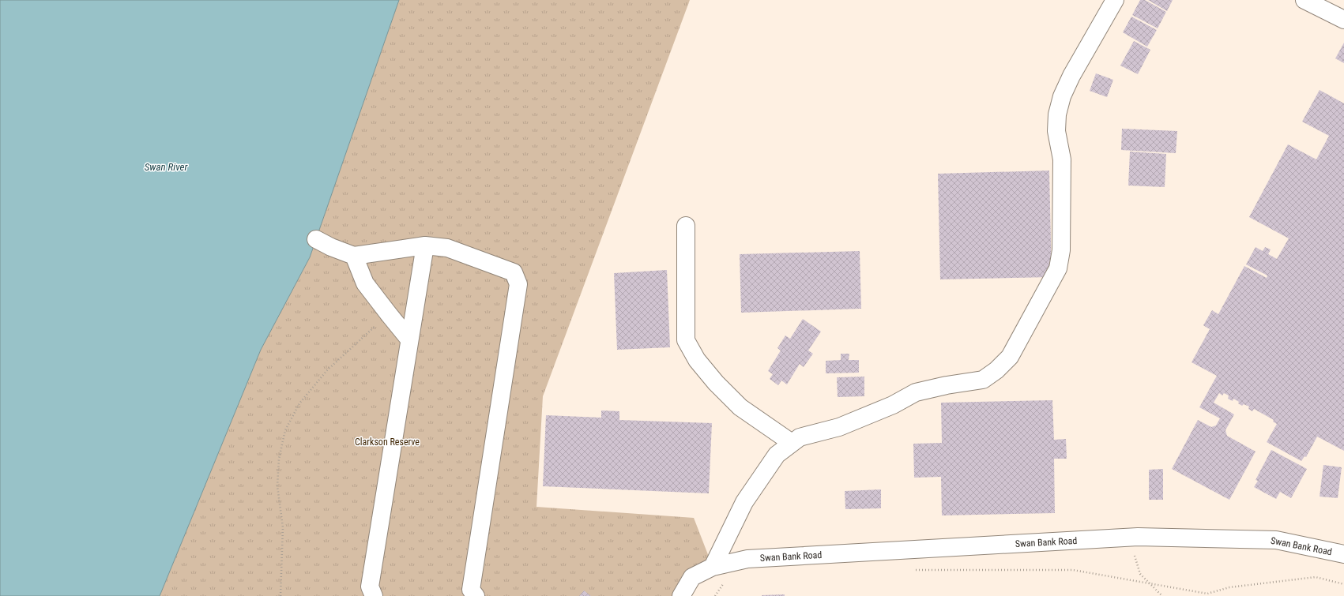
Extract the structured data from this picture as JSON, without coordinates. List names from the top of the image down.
{
  "streets": {
    "street": ["Swan Bank Road"]
  },
  "water": ["Swan River"],
  "parks": ["Clarkson Reserve"]
}
